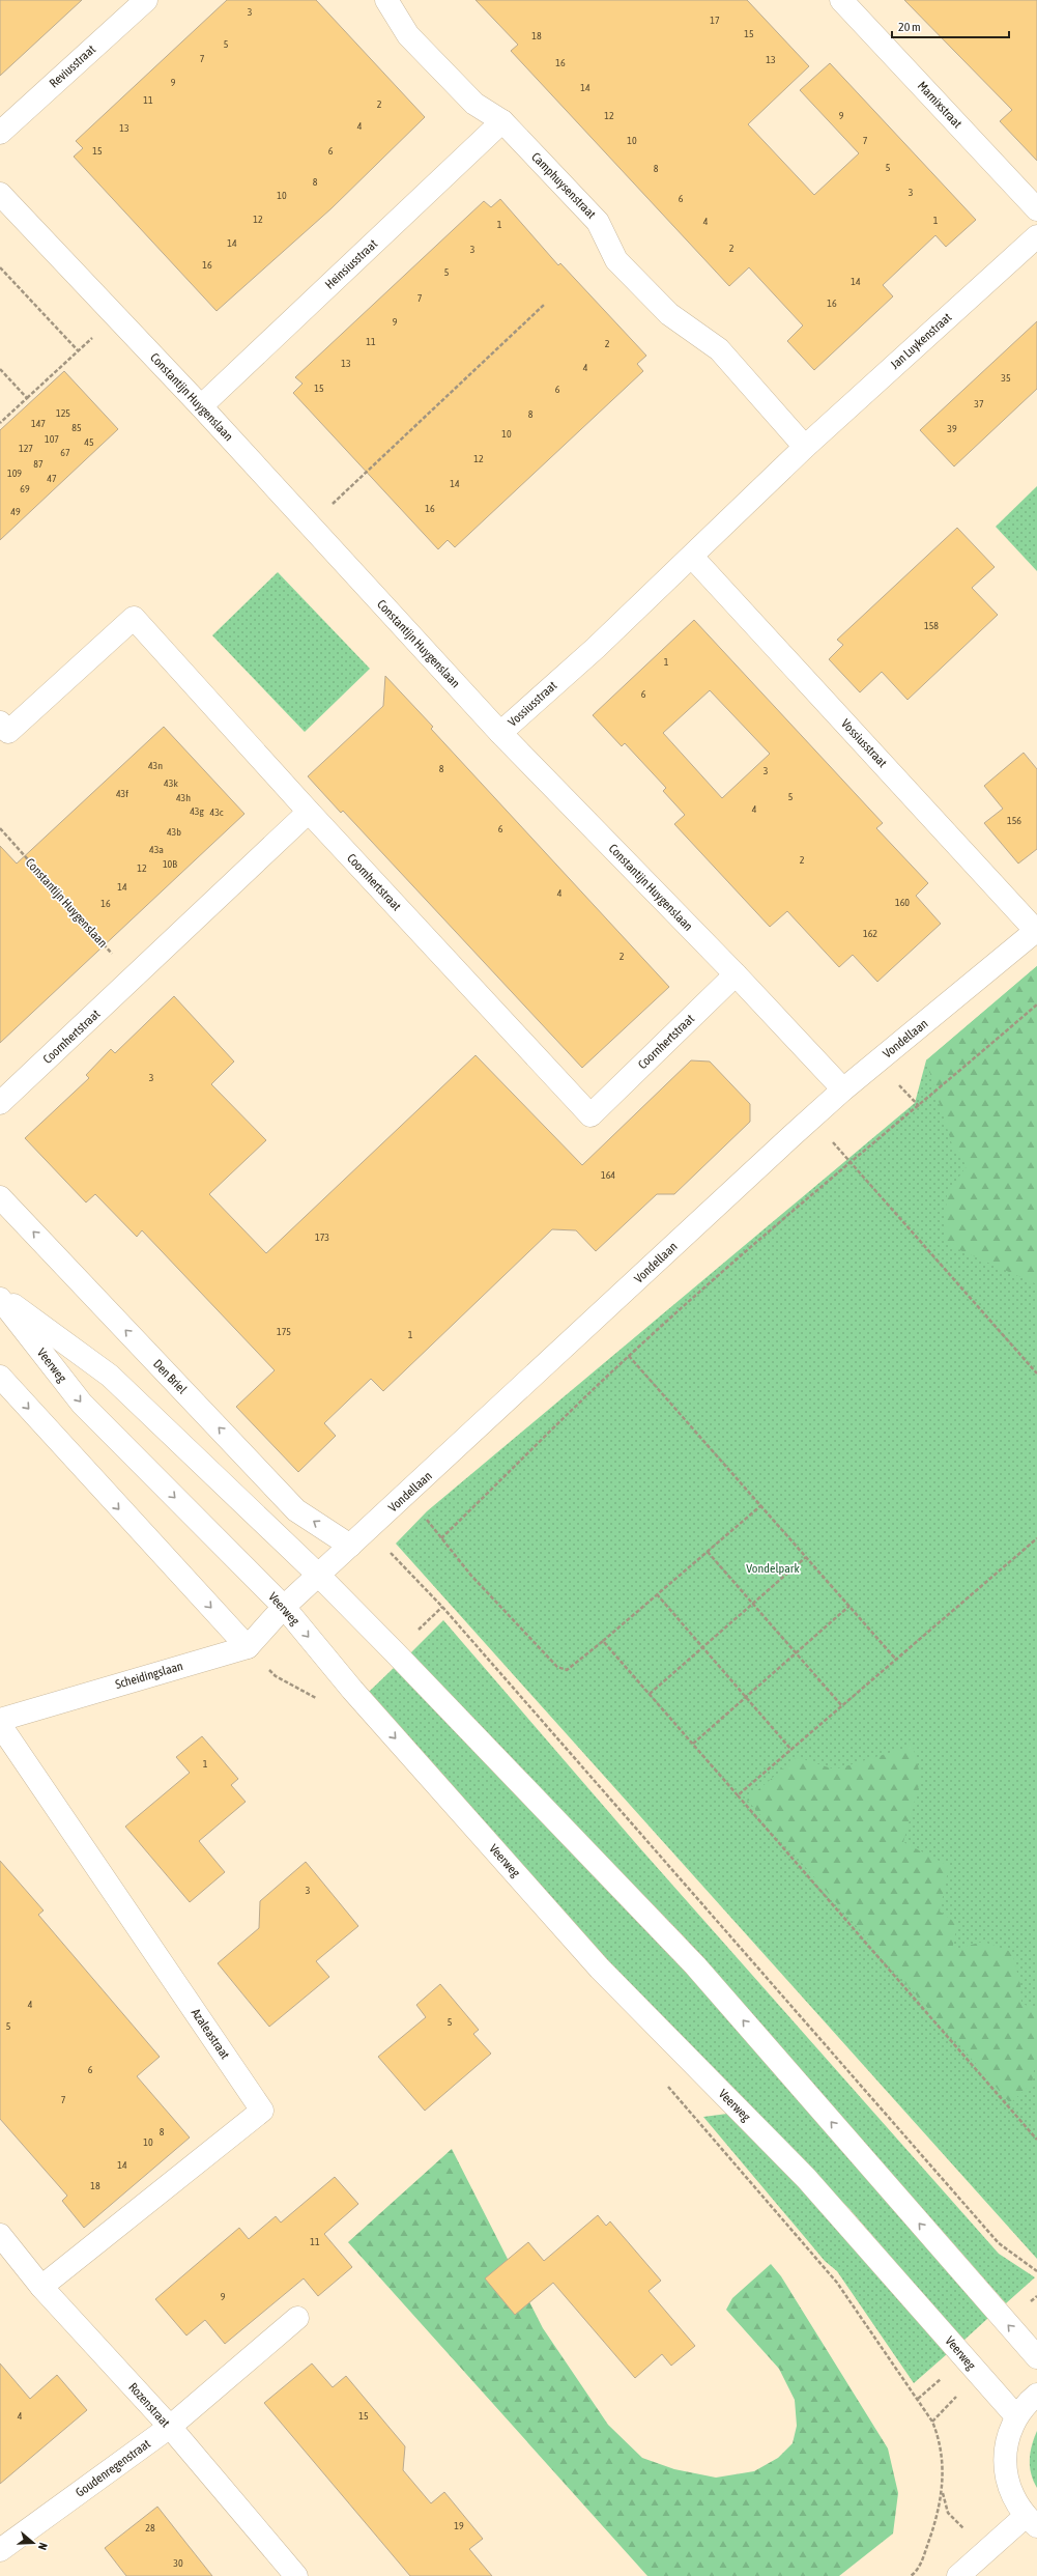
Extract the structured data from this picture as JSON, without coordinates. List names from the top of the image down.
{
  "streets": {
    "street": [
      "Reviusstraat",
      "Marnixstraat",
      "Camphuysenstraat",
      "Heinsiusstraat",
      "Jan Luykenstraat",
      "Constantijn Huygenslaan",
      "Vossiusstraat",
      "Coornhertstraat",
      "Vondellaan",
      "Veerweg",
      "Den Briel",
      "Scheidingslaan",
      "Azaleastraat",
      "Rozenstraat",
      "Goudenregenstraat"
    ]
  },
  "crossings": [
    ["Camphuysenstraat", "Heinsiusstraat"],
    ["Camphuysenstraat", "Jan Luykenstraat"],
    ["Camphuysenstraat", "Vossiusstraat"],
    ["Heinsiusstraat", "Constantijn Huygenslaan"],
    ["Jan Luykenstraat", "Vossiusstraat"],
    ["Constantijn Huygenslaan", "Vossiusstraat"],
    ["Constantijn Huygenslaan", "Coornhertstraat"],
    ["Constantijn Huygenslaan", "Vondellaan"],
    ["Vossiusstraat", "Vondellaan"],
    ["Vondellaan", "Veerweg"],
    ["Vondellaan", "Den Briel"],
    ["Azaleastraat", "Rozenstraat"],
    ["Rozenstraat", "Goudenregenstraat"]
  ],
  "parks": ["Vondelpark"],
  "house_numbers": [
    "3",
    "17",
    "15",
    "18",
    "5",
    "7",
    "13",
    "16",
    "9",
    "14",
    "11",
    "2",
    "12",
    "9",
    "4",
    "13",
    "10",
    "7",
    "15",
    "6",
    "5",
    "8",
    "8",
    "3",
    "10",
    "6",
    "12",
    "1",
    "4",
    "1",
    "14",
    "2",
    "3",
    "16",
    "5",
    "14",
    "7",
    "16",
    "9",
    "11",
    "2",
    "13",
    "4",
    "35",
    "15",
    "6",
    "37",
    "125",
    "8",
    "147",
    "85",
    "39",
    "10",
    "107",
    "45",
    "127",
    "67",
    "12",
    "87",
    "109",
    "47",
    "14",
    "69",
    "16",
    "49",
    "158",
    "1",
    "6",
    "43n",
    "8",
    "3",
    "43k",
    "43f",
    "5",
    "43h",
    "4",
    "43g",
    "43c",
    "156",
    "6",
    "43b",
    "43a",
    "2",
    "10B",
    "12",
    "14",
    "4",
    "160",
    "16",
    "162",
    "2",
    "3",
    "164",
    "173",
    "175",
    "1",
    "1",
    "3",
    "4",
    "5",
    "5",
    "6",
    "7",
    "8",
    "10",
    "14",
    "18",
    "11",
    "9",
    "4",
    "15",
    "19",
    "28",
    "30"
  ],
  "scale_bar": "20 m",
  "north": "right"
}
